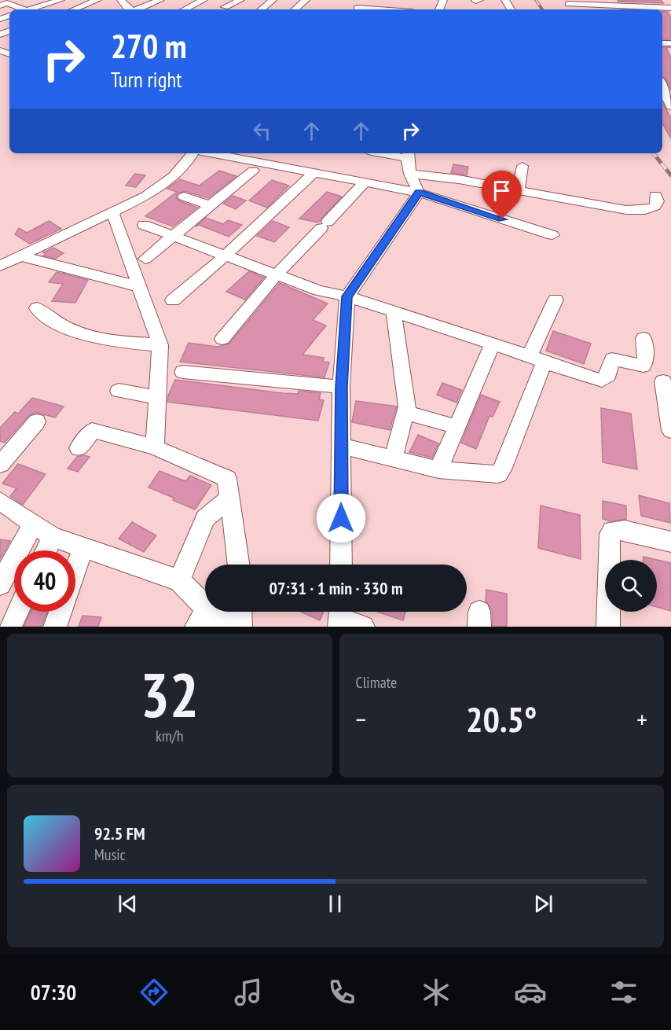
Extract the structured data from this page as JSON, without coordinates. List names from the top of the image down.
{
  "page": {
    "turn": ["270 m", "Turn right"],
    "limit": "40",
    "trip": "07:31 · 1 min · 330 m",
    "tile": [
      ["32", "km/h"],
      "Climate"
    ],
    "heat": ["−", "20.5°", "+"],
    "song": ["92.5 FM", "Music"],
    "tabs": "07:30"
  }
}
